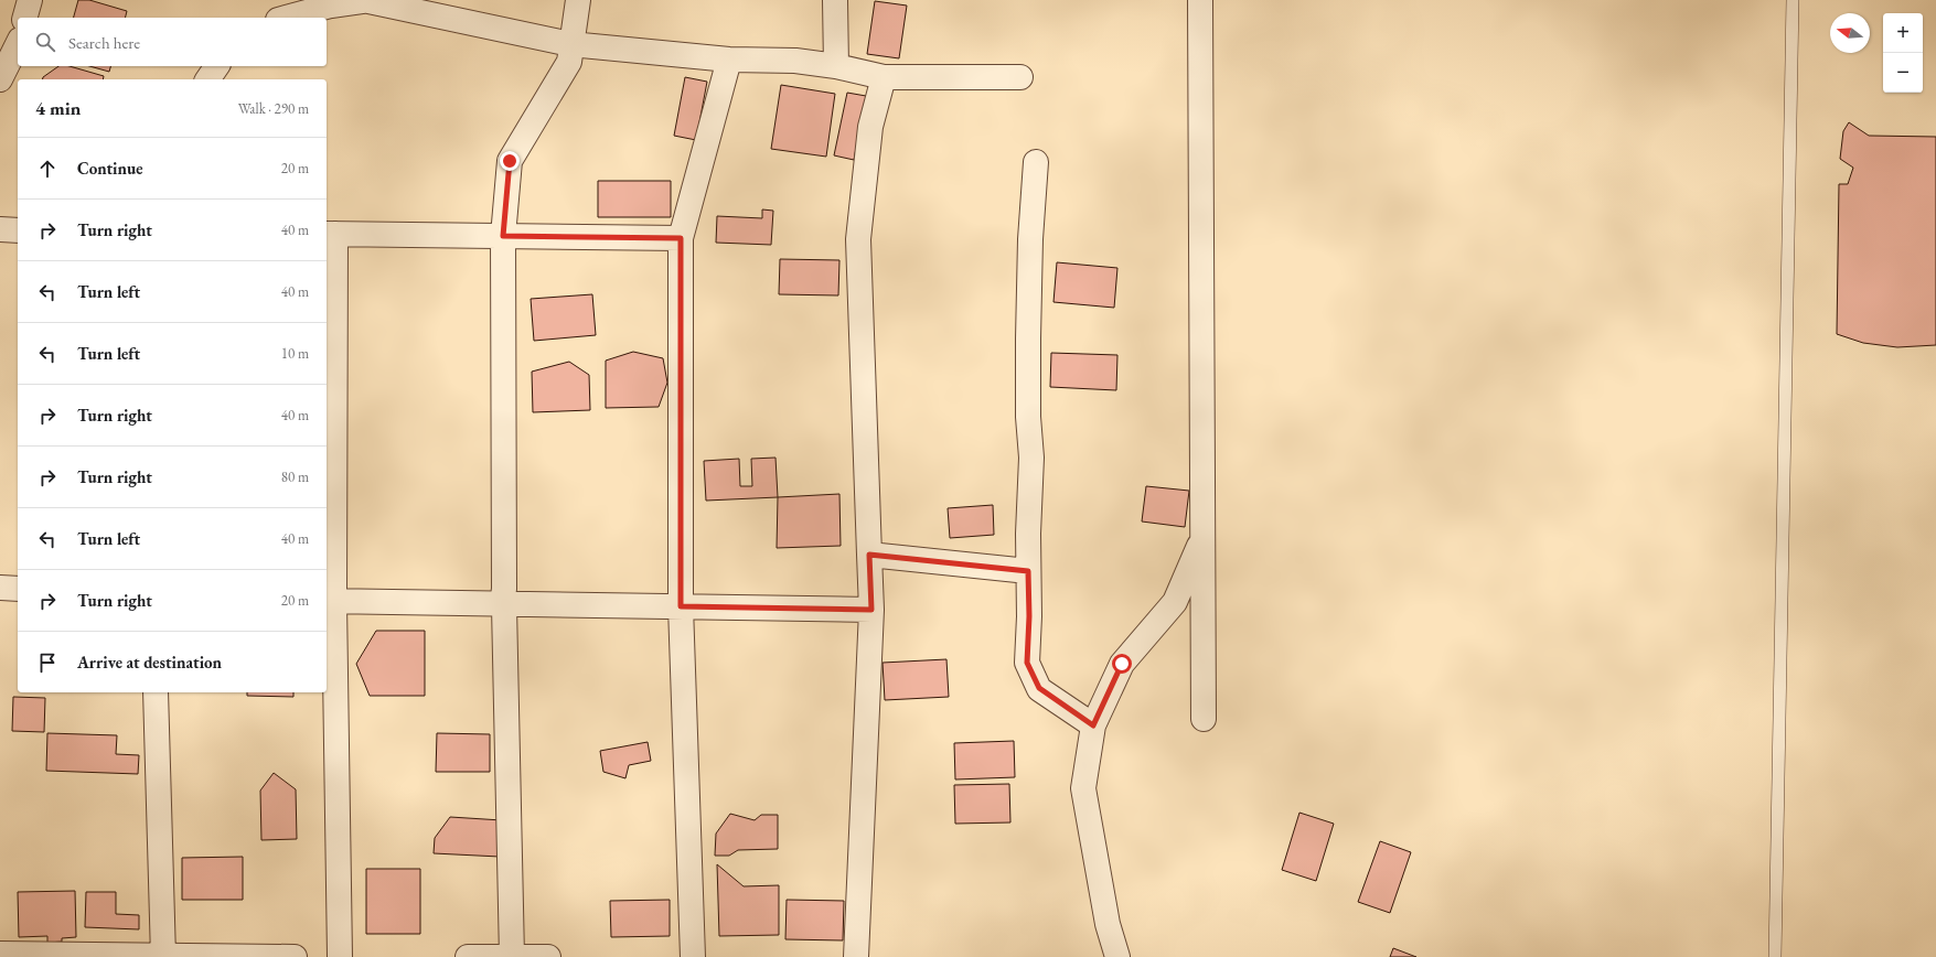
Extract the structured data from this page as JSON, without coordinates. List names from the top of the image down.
{
  "north": "left",
  "page": {
    "map_buttons": ["+", "−"],
    "search": "Search here",
    "heading": ["4 min", "Walk · 290 m"],
    "list": [
      ["Continue", "20 m"],
      ["Turn right", "40 m"],
      ["Turn left", "40 m"],
      ["Turn left", "10 m"],
      ["Turn right", "40 m"],
      ["Turn right", "80 m"],
      ["Turn left", "40 m"],
      ["Turn right", "20 m"],
      "Arrive at destination"
    ]
  }
}
